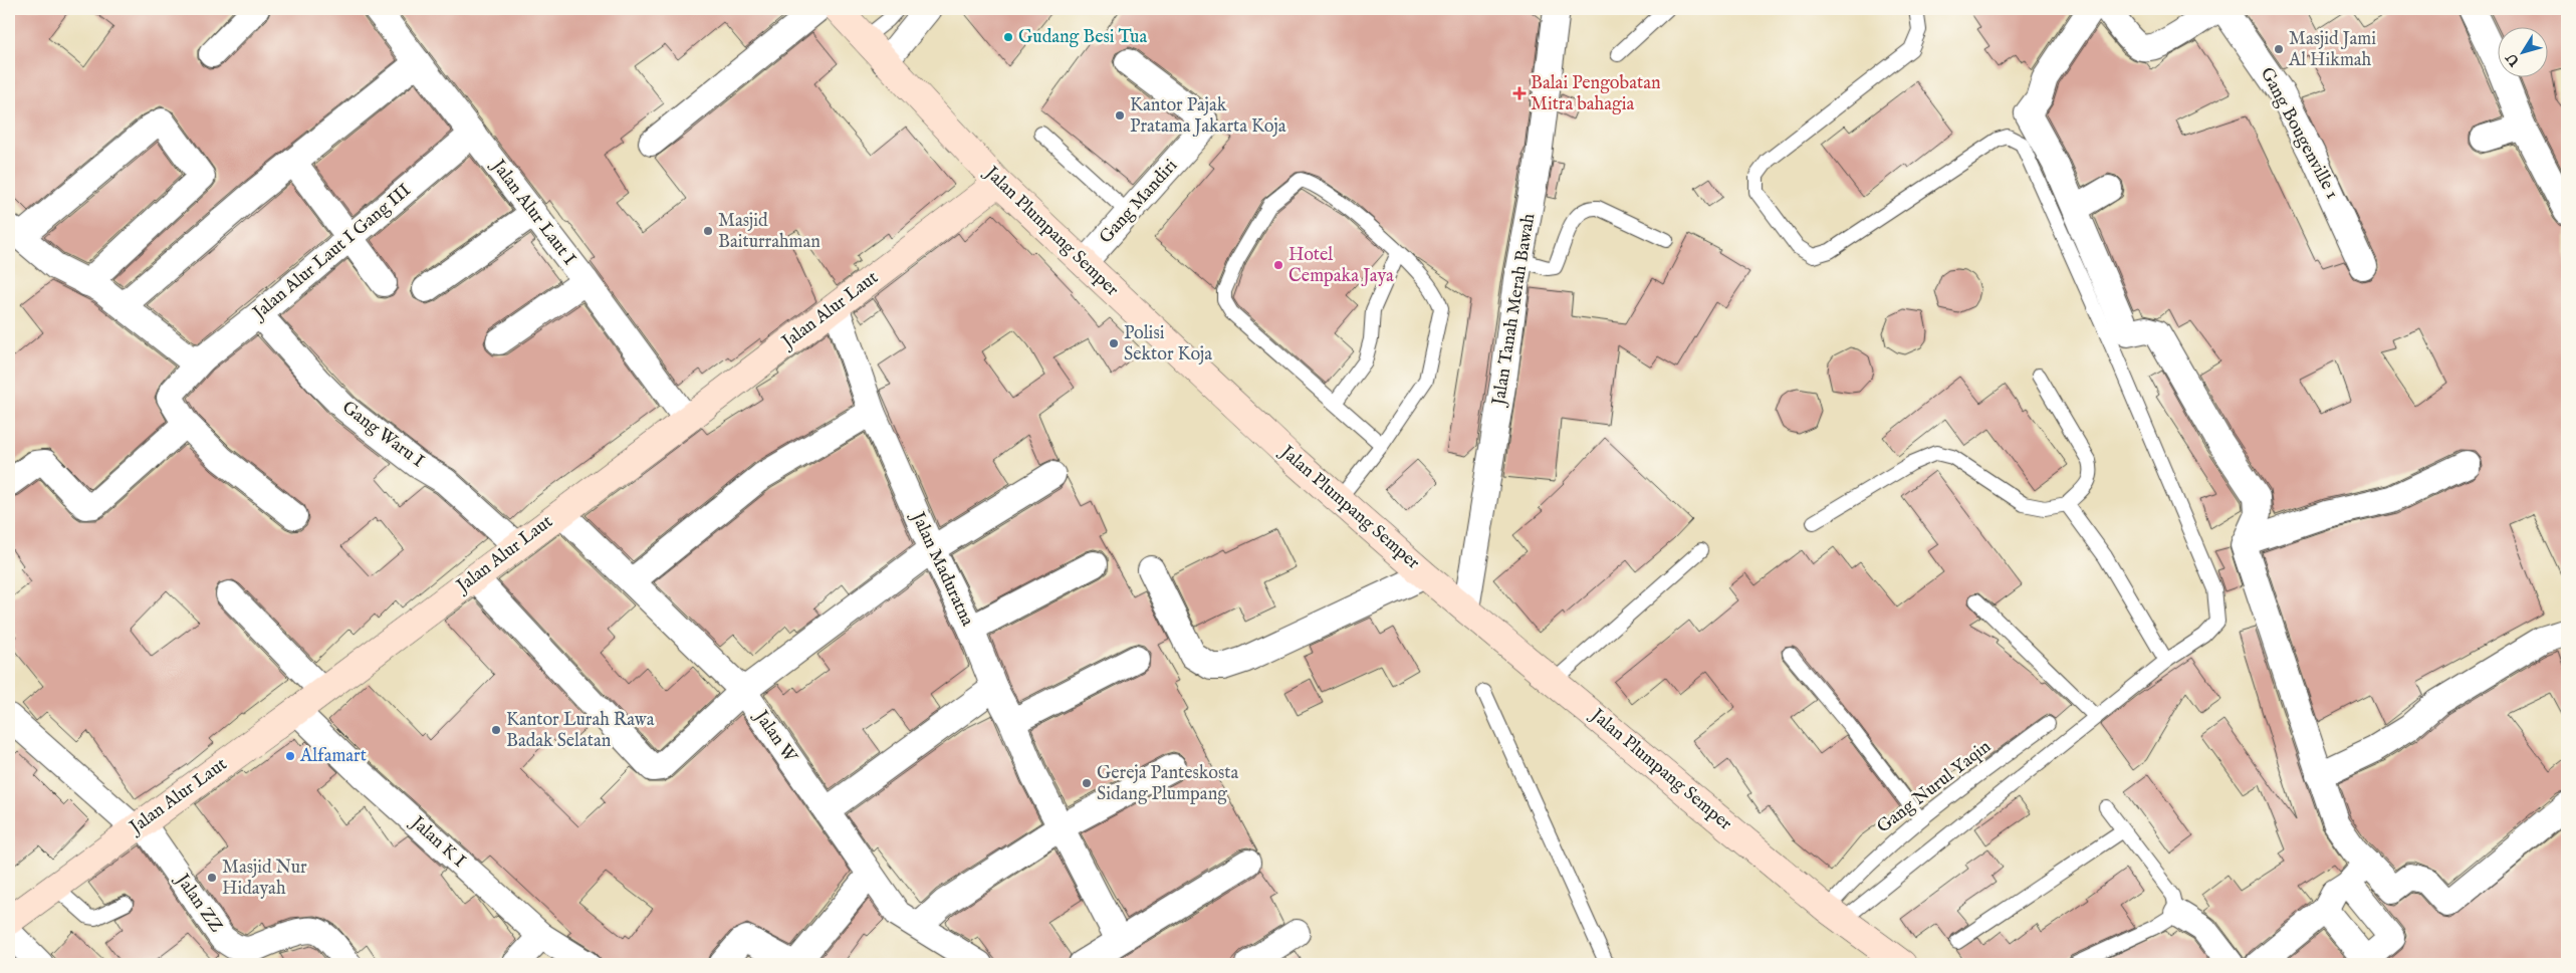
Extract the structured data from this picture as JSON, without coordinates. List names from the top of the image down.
{
  "streets": {
    "main road": ["Jalan Plumpang Semper", "Jalan Alur Laut"],
    "street": [
      "Gang Bougenville 1",
      "Gang Mandiri",
      "Jalan Alur Laut I",
      "Jalan Alur Laut I Gang III",
      "Jalan Tanah Merah Bawah",
      "Gang Waru I",
      "Jalan Maduratna",
      "Jalan W",
      "Jalan K I",
      "Jalan ZZ"
    ],
    "lane": ["Gang Nurul Yaqin"]
  },
  "crossings": [
    ["Gang Mandiri", "Jalan Plumpang Semper"],
    ["Jalan Alur Laut I", "Jalan Alur Laut I Gang III"],
    ["Jalan Alur Laut I", "Jalan Alur Laut"],
    ["Jalan Plumpang Semper", "Jalan Tanah Merah Bawah"],
    ["Jalan Plumpang Semper", "Jalan Alur Laut"],
    ["Jalan Plumpang Semper", "Gang Nurul Yaqin"],
    ["Jalan Alur Laut I Gang III", "Gang Waru I"],
    ["Jalan Alur Laut", "Gang Waru I"],
    ["Jalan Alur Laut", "Jalan Maduratna"],
    ["Jalan Alur Laut", "Jalan W"],
    ["Jalan Alur Laut", "Jalan K I"],
    ["Jalan Alur Laut", "Jalan ZZ"]
  ],
  "places": {
    "other": [
      "Gudang Besi Tua",
      "Masjid Jami Al Hikmah",
      "Kantor Pajak Pratama Jakarta Koja",
      "Masjid Baiturrahman",
      "Hotel Cempaka Jaya",
      "Polisi Sektor Koja",
      "Kantor Lurah Rawa Badak Selatan",
      "Alfamart",
      "Gereja Panteskosta Sidang Plumpang",
      "Masjid Nur Hidayah"
    ],
    "health": ["Balai Pengobatan Mitra bahagia"]
  },
  "north": "bottom left"
}
